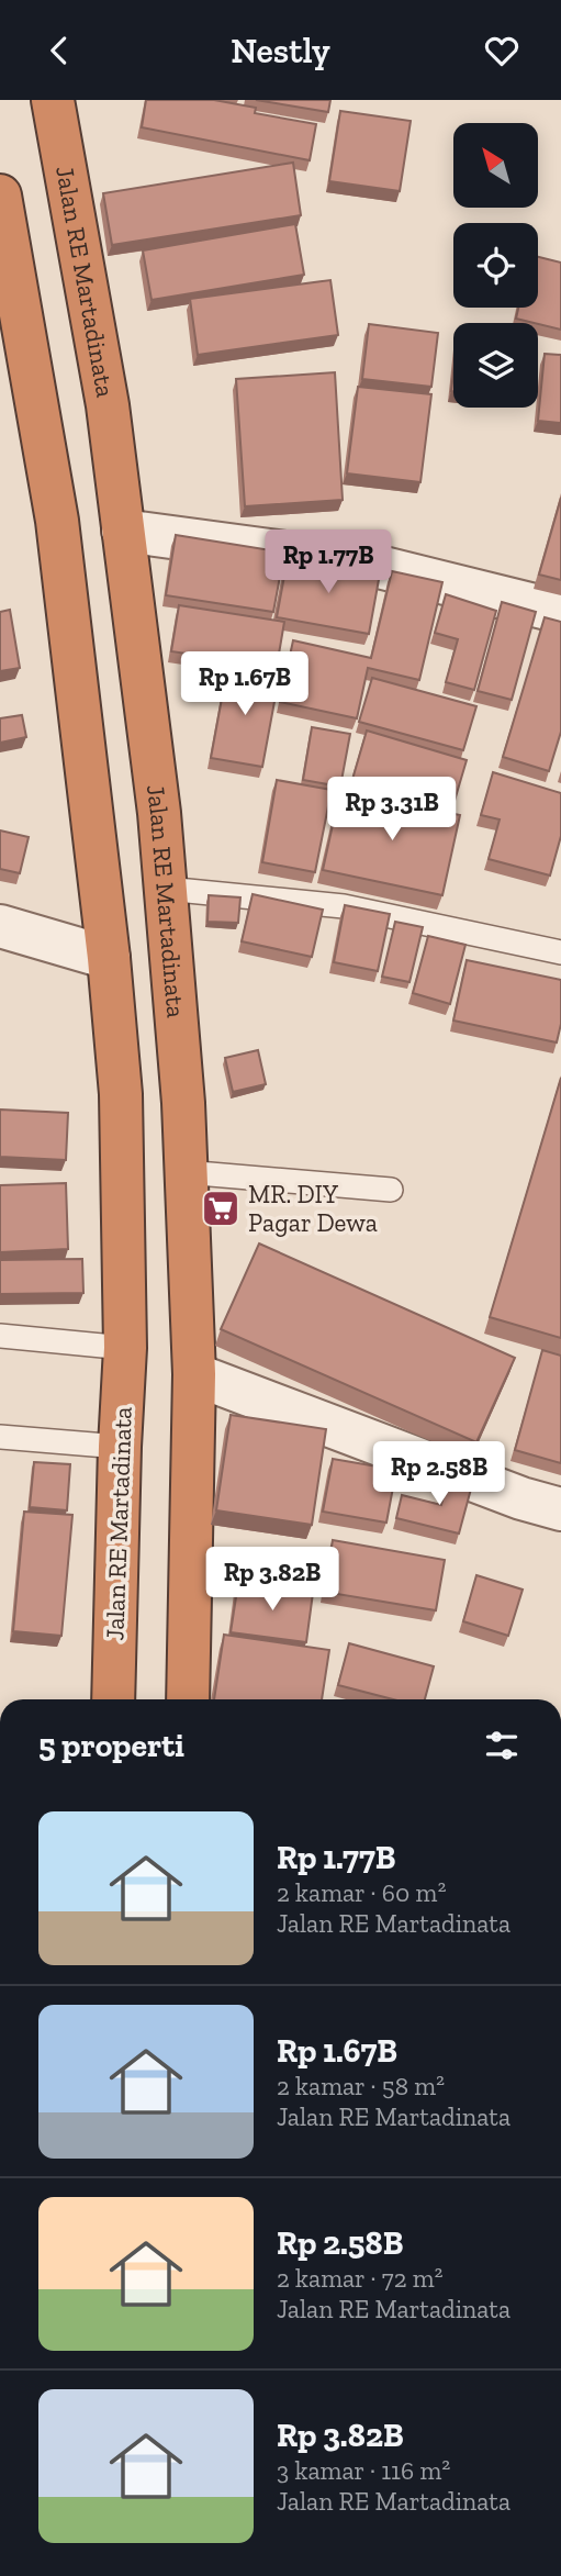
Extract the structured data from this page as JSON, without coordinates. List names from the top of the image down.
{
  "streets": {
    "highway": ["Jalan RE Martadinata"]
  },
  "places": {
    "supermarket": ["MR. DIY Pagar Dewa"]
  },
  "north": "top left",
  "page": {
    "header": "Nestly",
    "price": [
      "Rp 1.77B",
      "Rp 1.67B",
      "Rp 3.31B",
      "Rp 2.58B",
      "Rp 3.82B"
    ],
    "heading": "5 properti",
    "list": [
      {
        "name": "Rp 1.77B",
        "note": "2 kamar · 60 m² · Jalan RE Martadinata"
      },
      {
        "name": "Rp 1.67B",
        "note": "2 kamar · 58 m² · Jalan RE Martadinata"
      },
      {
        "name": "Rp 2.58B",
        "note": "2 kamar · 72 m² · Jalan RE Martadinata"
      },
      {
        "name": "Rp 3.82B",
        "note": "3 kamar · 116 m² · Jalan RE Martadinata"
      }
    ]
  }
}
